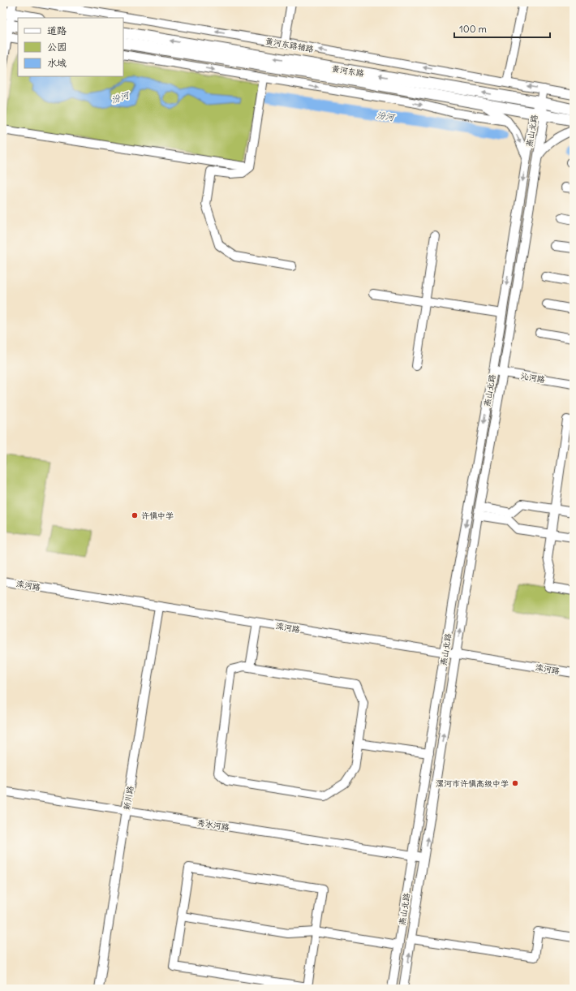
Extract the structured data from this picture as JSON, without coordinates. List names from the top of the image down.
{
  "streets": {
    "main road": ["黄河东路"],
    "street": [
      "黄河东路辅路",
      "燕山北路",
      "沁河路",
      "滦河路",
      "新川路",
      "秀水河路"
    ]
  },
  "crossings": [
    ["黄河东路", "燕山北路"],
    ["燕山北路", "沁河路"],
    ["燕山北路", "滦河路"],
    ["燕山北路", "秀水河路"],
    ["滦河路", "新川路"],
    ["新川路", "秀水河路"]
  ],
  "water": ["汾河"],
  "places": ["许慎中学", "漯河市许慎高级中学"],
  "legend": ["道路", "公园", "水域"],
  "scale_bar": "100 m"
}
